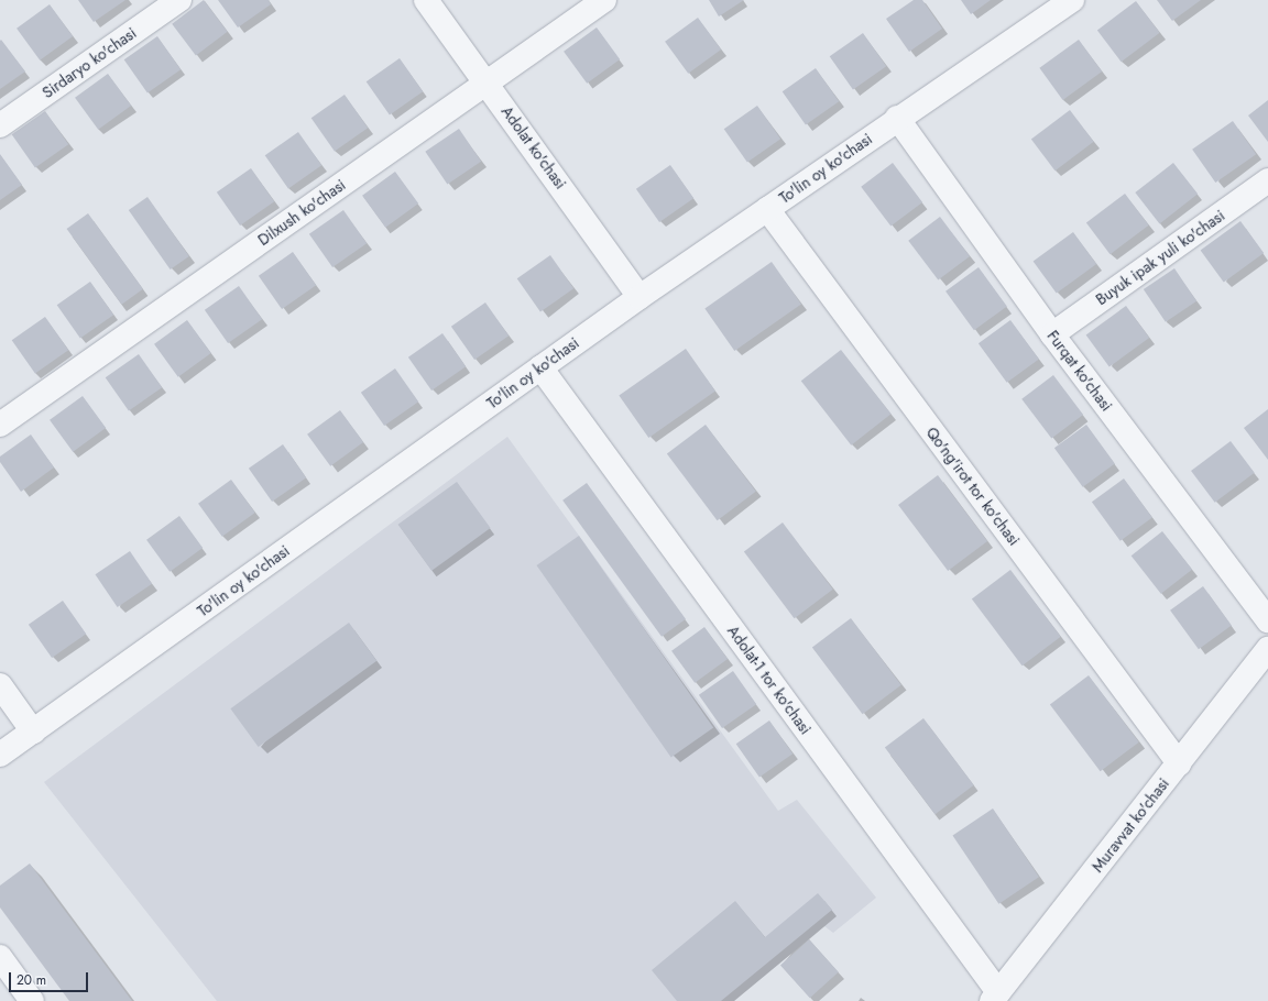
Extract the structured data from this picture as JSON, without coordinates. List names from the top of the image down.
{
  "streets": {
    "street": [
      "Sirdaryo ko'chasi",
      "Adolat ko'chasi",
      "To'lin oy ko'chasi",
      "Dilxush ko'chasi",
      "Buyuk ipak yuli ko'chasi",
      "Furqat ko'chasi",
      "Qo'ng'irot tor ko'chasi",
      "Adolat-1 tor ko'chasi",
      "Muravvat ko'chasi"
    ]
  },
  "crossings": [
    ["Adolat ko'chasi", "To'lin oy ko'chasi"],
    ["Adolat ko'chasi", "Dilxush ko'chasi"],
    ["To'lin oy ko'chasi", "Furqat ko'chasi"],
    ["To'lin oy ko'chasi", "Qo'ng'irot tor ko'chasi"],
    ["To'lin oy ko'chasi", "Adolat-1 tor ko'chasi"],
    ["Buyuk ipak yuli ko'chasi", "Furqat ko'chasi"],
    ["Qo'ng'irot tor ko'chasi", "Muravvat ko'chasi"],
    ["Adolat-1 tor ko'chasi", "Muravvat ko'chasi"]
  ],
  "scale_bar": "20 m"
}
